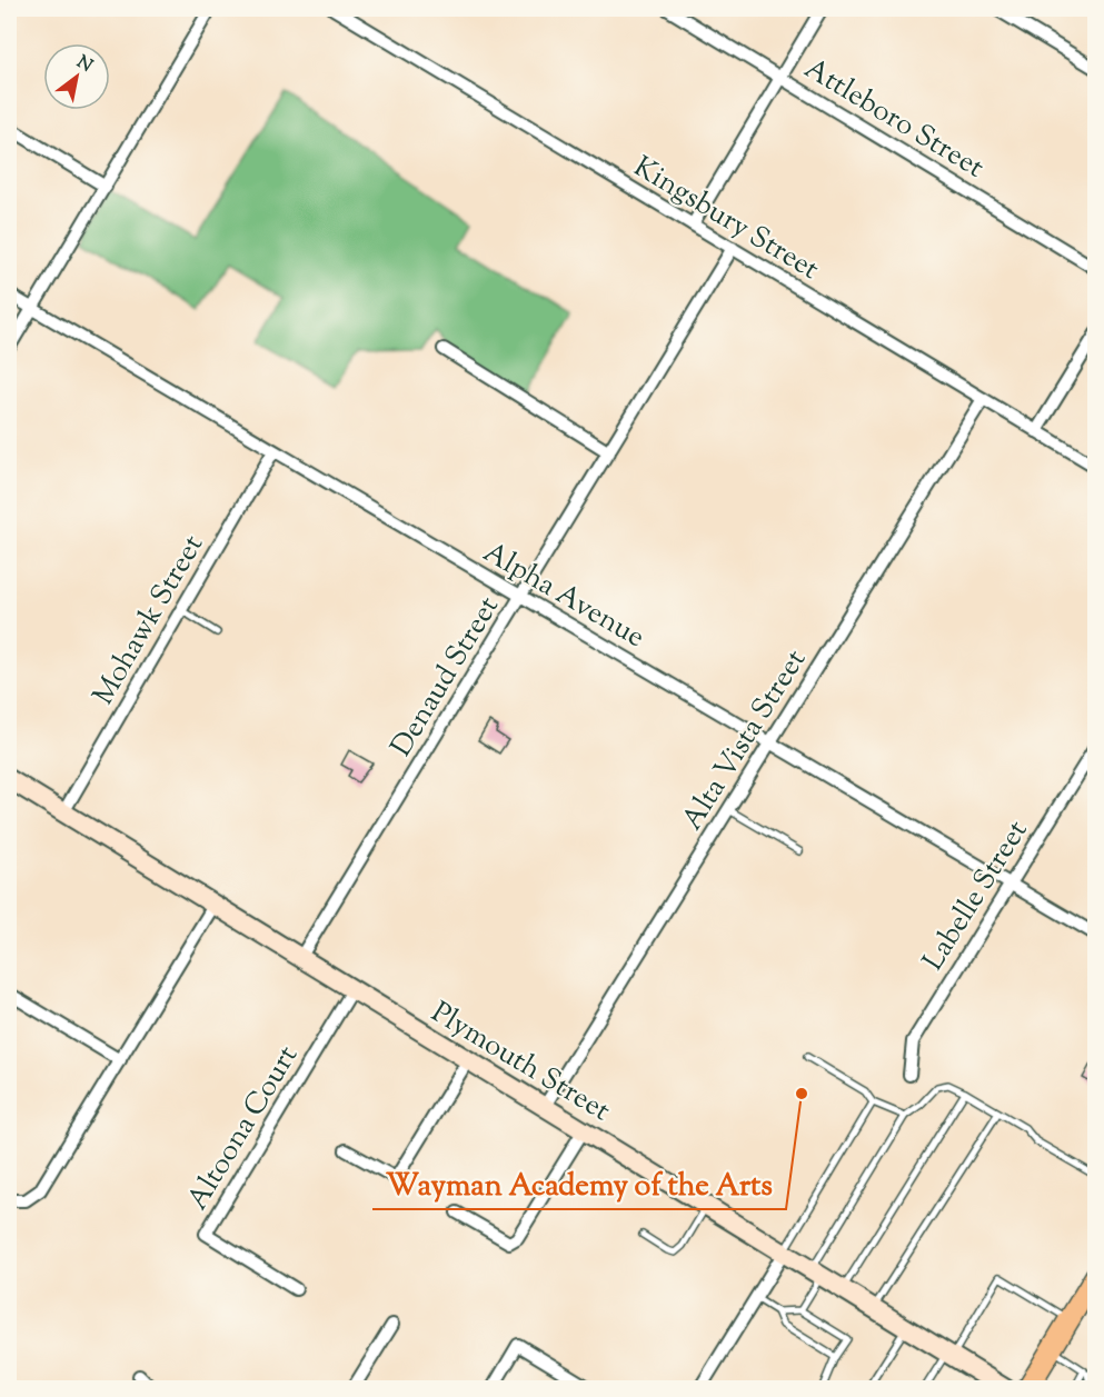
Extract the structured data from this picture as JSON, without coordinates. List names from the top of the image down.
{
  "streets": {
    "street": [
      "Attleboro Street",
      "Kingsbury Street",
      "Alpha Avenue",
      "Mohawk Street",
      "Denaud Street",
      "Alta Vista Street",
      "Labelle Street",
      "Plymouth Street",
      "Altoona Court"
    ]
  },
  "crossings": [
    ["Kingsbury Street", "Denaud Street"],
    ["Kingsbury Street", "Alta Vista Street"],
    ["Alpha Avenue", "Mohawk Street"],
    ["Alpha Avenue", "Denaud Street"],
    ["Alpha Avenue", "Alta Vista Street"],
    ["Alpha Avenue", "Labelle Street"],
    ["Mohawk Street", "Plymouth Street"],
    ["Denaud Street", "Plymouth Street"],
    ["Alta Vista Street", "Plymouth Street"],
    ["Plymouth Street", "Altoona Court"]
  ],
  "places": ["Wayman Academy of the Arts"],
  "north": "top right"
}
